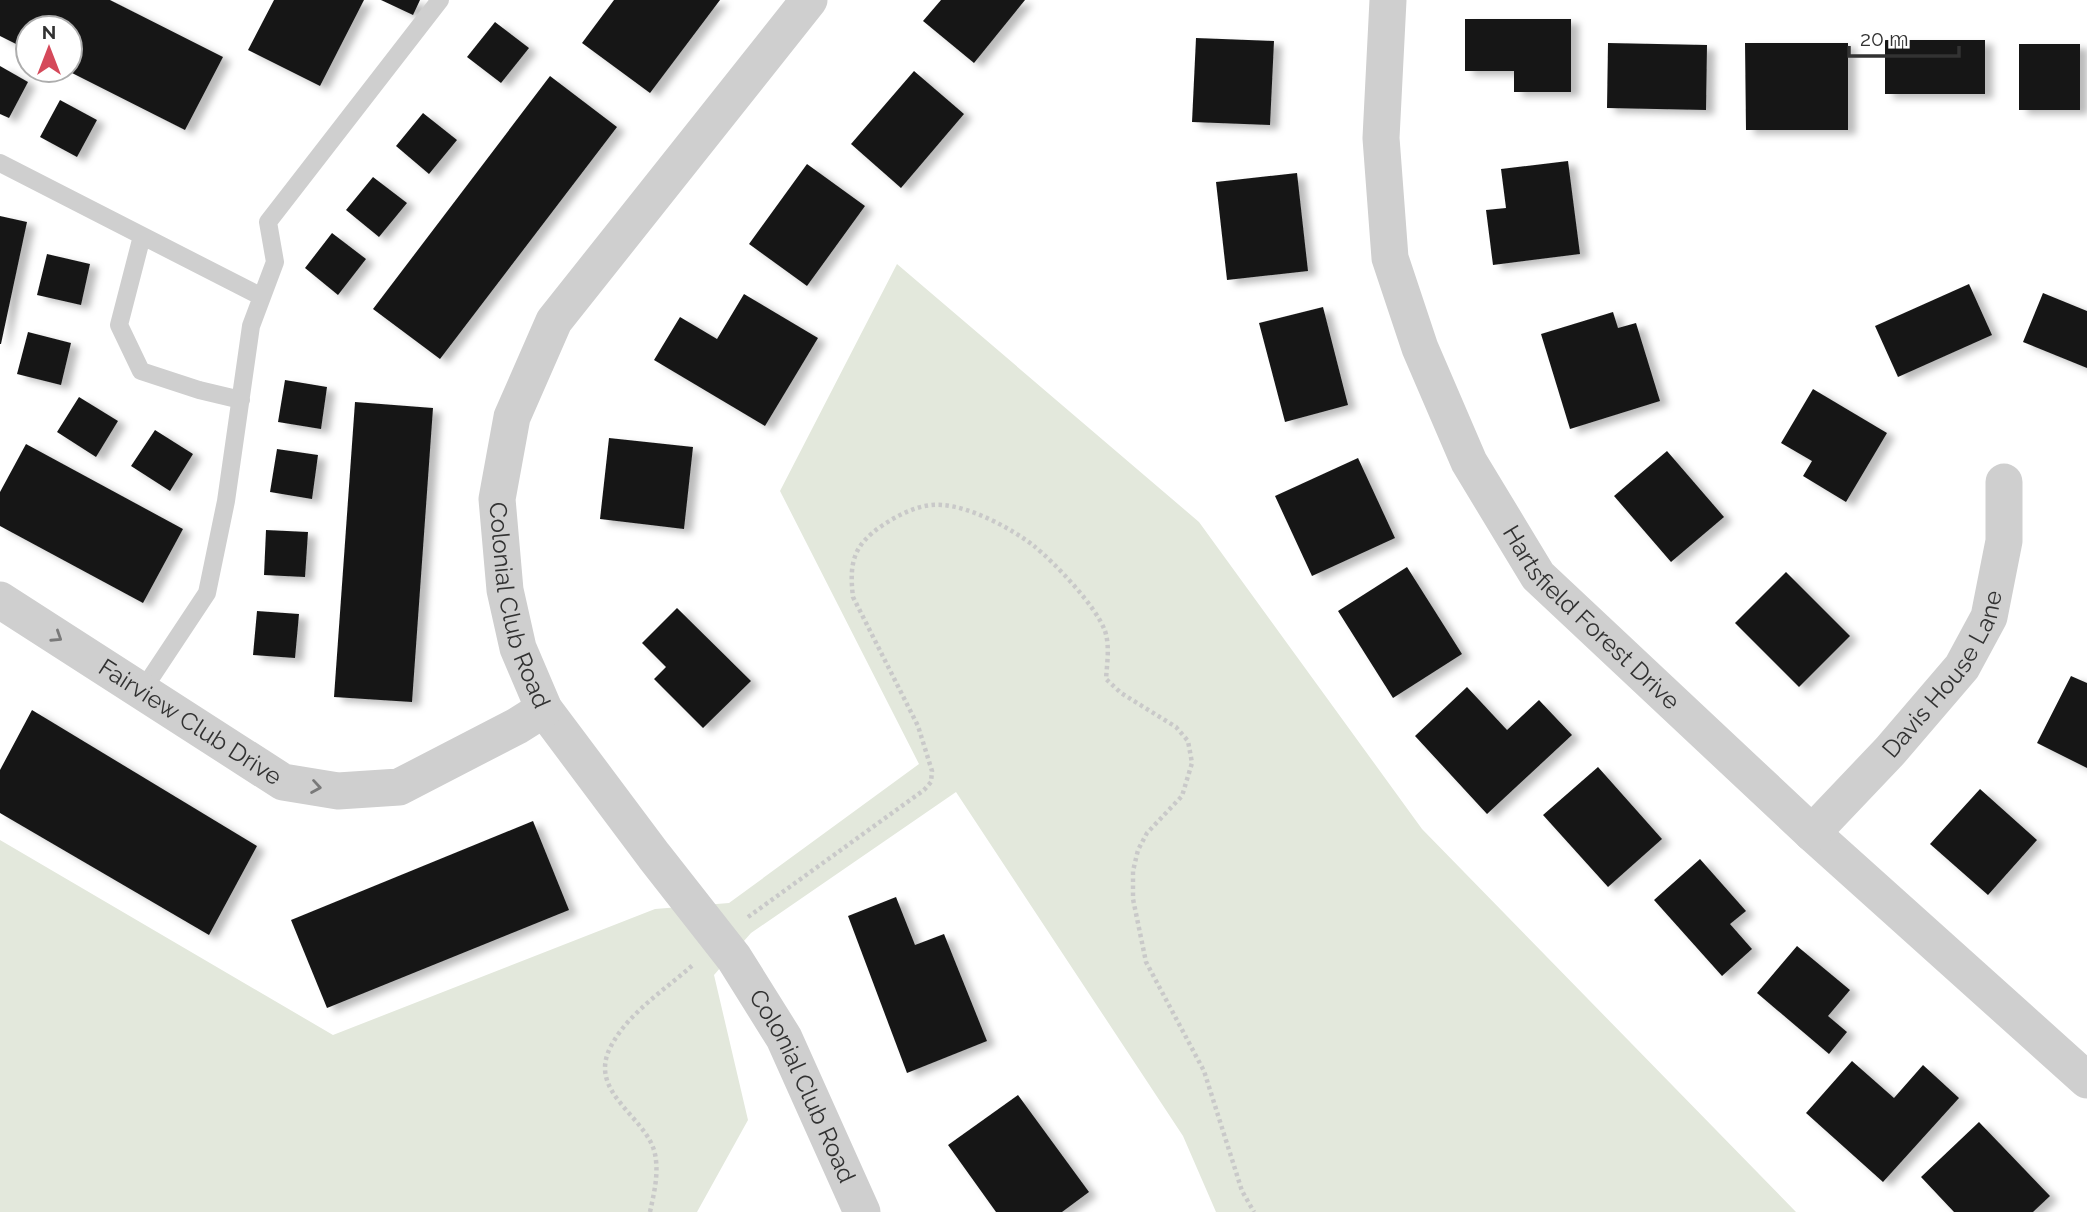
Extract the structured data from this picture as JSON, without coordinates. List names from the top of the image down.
{
  "streets": {
    "street": [
      "Colonial Club Road",
      "Hartsfield Forest Drive",
      "Davis House Lane",
      "Fairview Club Drive"
    ]
  },
  "crossings": [
    ["Colonial Club Road", "Fairview Club Drive"],
    ["Hartsfield Forest Drive", "Davis House Lane"]
  ],
  "one_way": ["Fairview Club Drive"],
  "scale_bar": "20 m",
  "north": "top"
}
